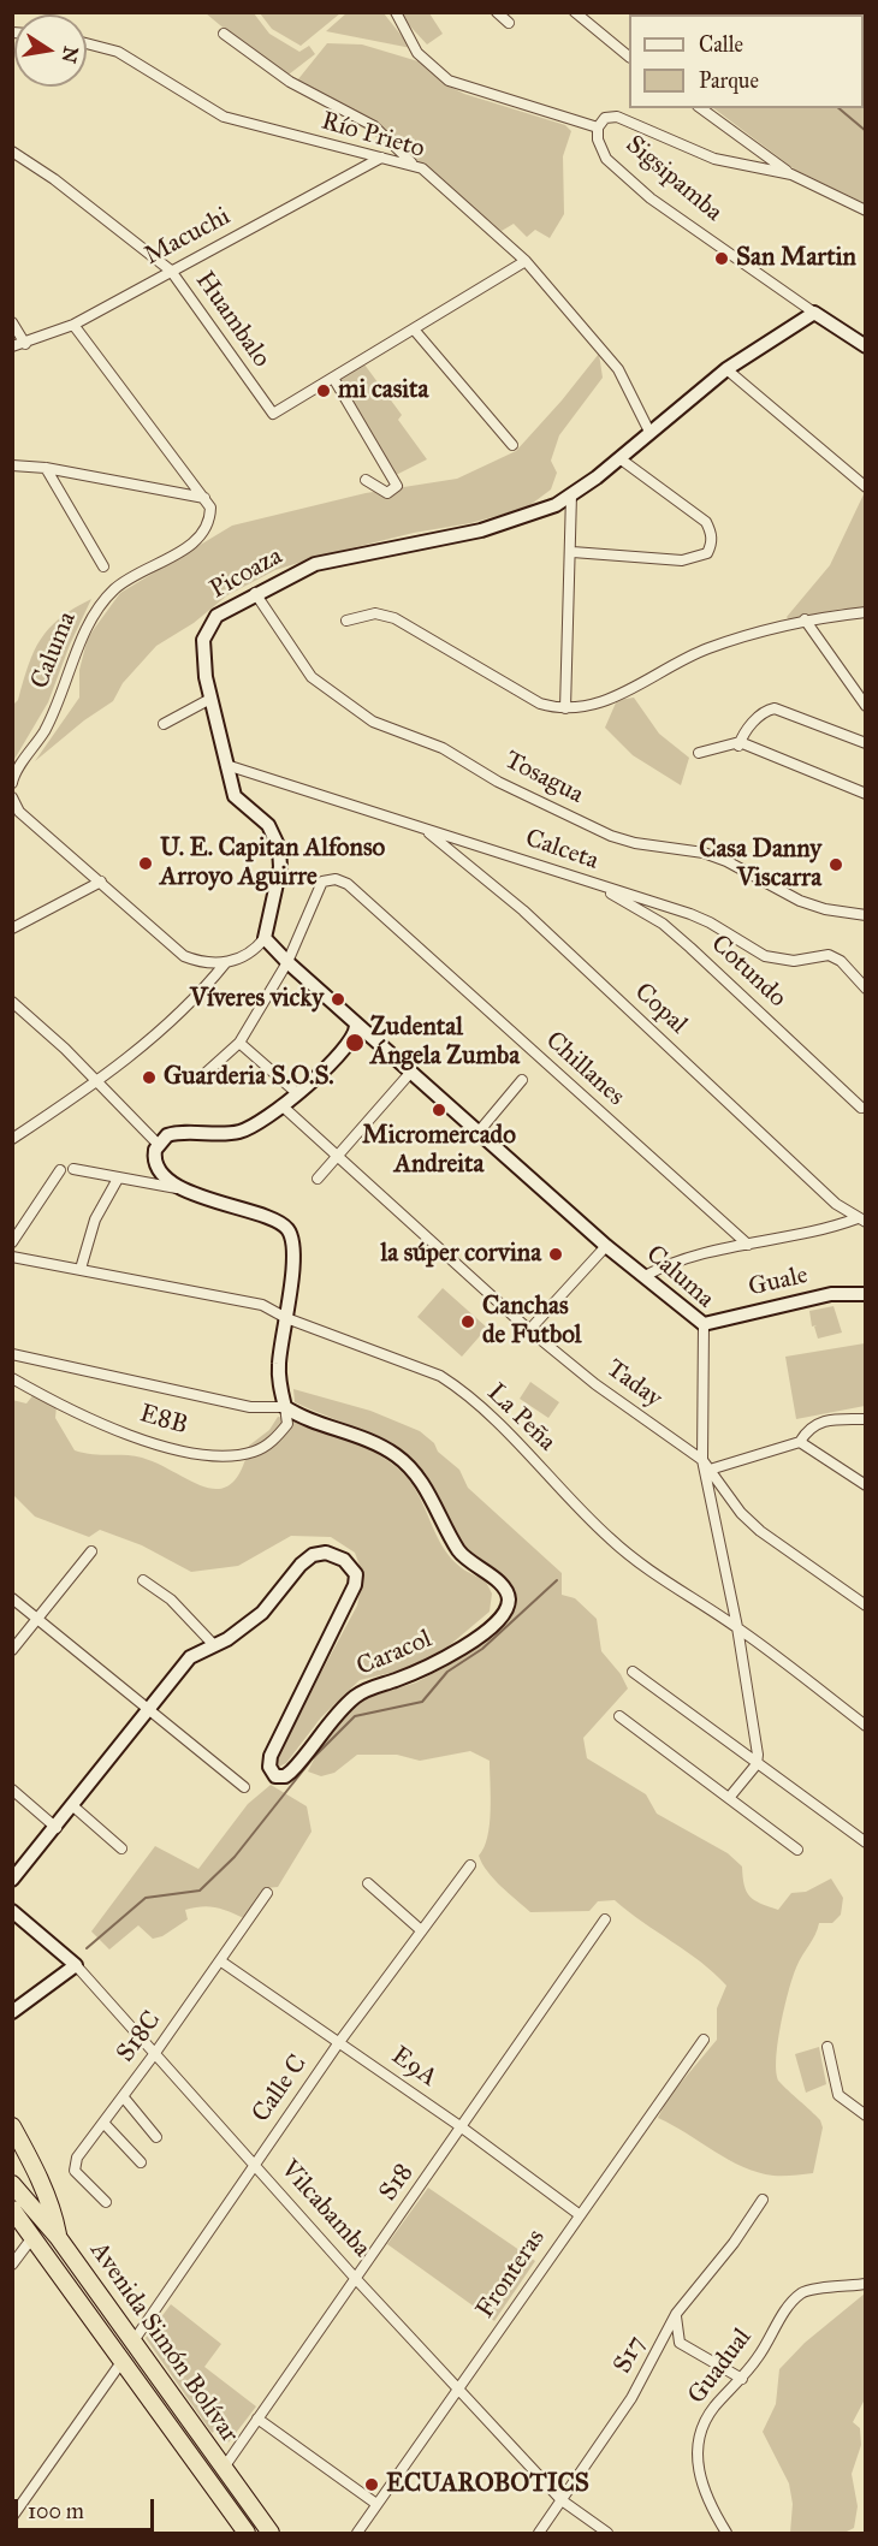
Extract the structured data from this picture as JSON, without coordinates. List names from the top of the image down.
{
  "streets": {
    "highway": ["Avenida Simón Bolívar"],
    "street": [
      "Río Prieto",
      "Sigsipamba",
      "Macuchi",
      "Huambalo",
      "Picoaza",
      "Caluma",
      "Tosagua",
      "Calceta",
      "Cotundo",
      "Copal",
      "Chillanes",
      "Guale",
      "Taday",
      "La Peña",
      "E8B",
      "Caracol",
      "S18C",
      "E9A",
      "Calle C",
      "S18",
      "Vilcabamba",
      "Fronteras",
      "S17",
      "Guadual"
    ]
  },
  "crossings": [
    ["Río Prieto", "Macuchi"],
    ["Río Prieto", "Picoaza"],
    ["Sigsipamba", "Picoaza"],
    ["Macuchi", "Huambalo"],
    ["Picoaza", "Caluma"],
    ["Picoaza", "Tosagua"],
    ["Picoaza", "Calceta"],
    ["Caluma", "Chillanes"],
    ["Caluma", "Guale"],
    ["Caluma", "Taday"],
    ["Caluma", "La Peña"],
    ["Calceta", "Cotundo"],
    ["Calceta", "Copal"],
    ["E8B", "Caracol"],
    ["S18C", "E9A"],
    ["S18C", "Vilcabamba"],
    ["E9A", "Calle C"],
    ["E9A", "S18"],
    ["E9A", "Fronteras"],
    ["Calle C", "Vilcabamba"],
    ["Calle C", "Avenida Simón Bolívar"],
    ["S18", "Vilcabamba"],
    ["S18", "Avenida Simón Bolívar"],
    ["Vilcabamba", "Fronteras"],
    ["Vilcabamba", "S17"]
  ],
  "places": [
    "San Martin",
    "mi casita",
    "U. E. Capitan Alfonso Arroyo Aguirre",
    "Casa Danny Viscarra",
    "Víveres vicky",
    "Zudental Ángela Zumba",
    "Guarderia S.O.S.",
    "Micromercado Andreita",
    "la súper corvina",
    "Canchas de Futbol",
    "ECUAROBOTICS"
  ],
  "legend": ["Calle", "Parque"],
  "scale_bar": "100 m",
  "north": "right"
}
